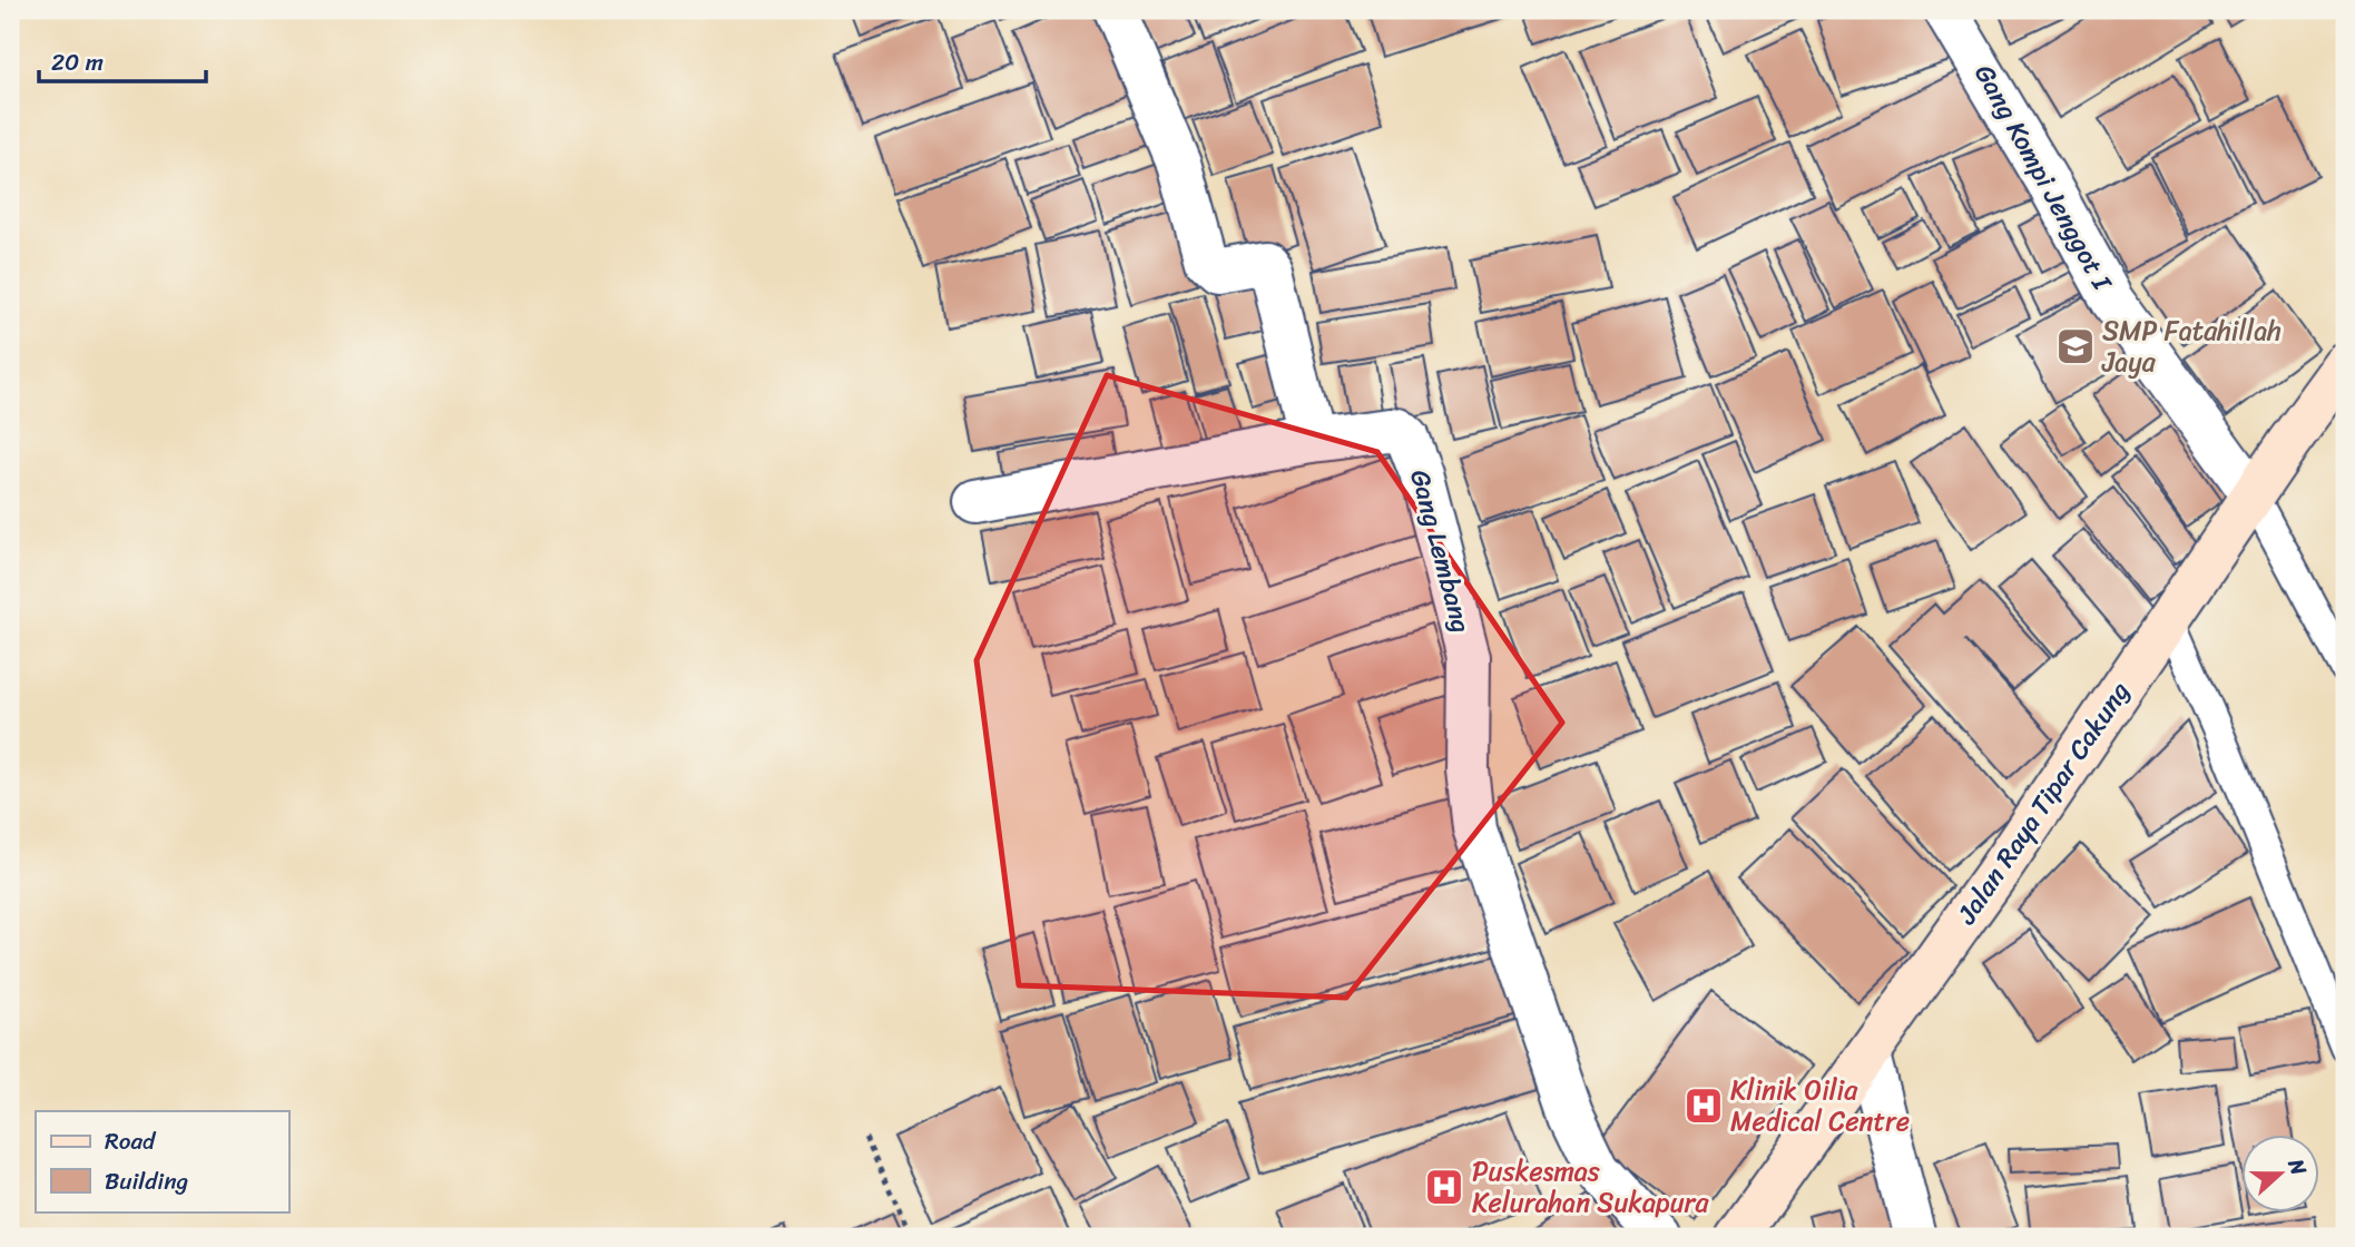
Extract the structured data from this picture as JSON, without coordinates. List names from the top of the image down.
{
  "streets": {
    "street": ["Gang Kompi Jenggot I", "Gang Lembang", "Jalan Raya Tipar Cakung"]
  },
  "crossings": [
    ["Gang Kompi Jenggot I", "Jalan Raya Tipar Cakung"]
  ],
  "places": {
    "school or university": ["SMP Fatahillah Jaya"],
    "hospital": ["Klinik Oilia Medical Centre", "Puskesmas Kelurahan Sukapura"]
  },
  "legend": ["Road", "Building"],
  "scale_bar": "20 m",
  "north": "right"
}
